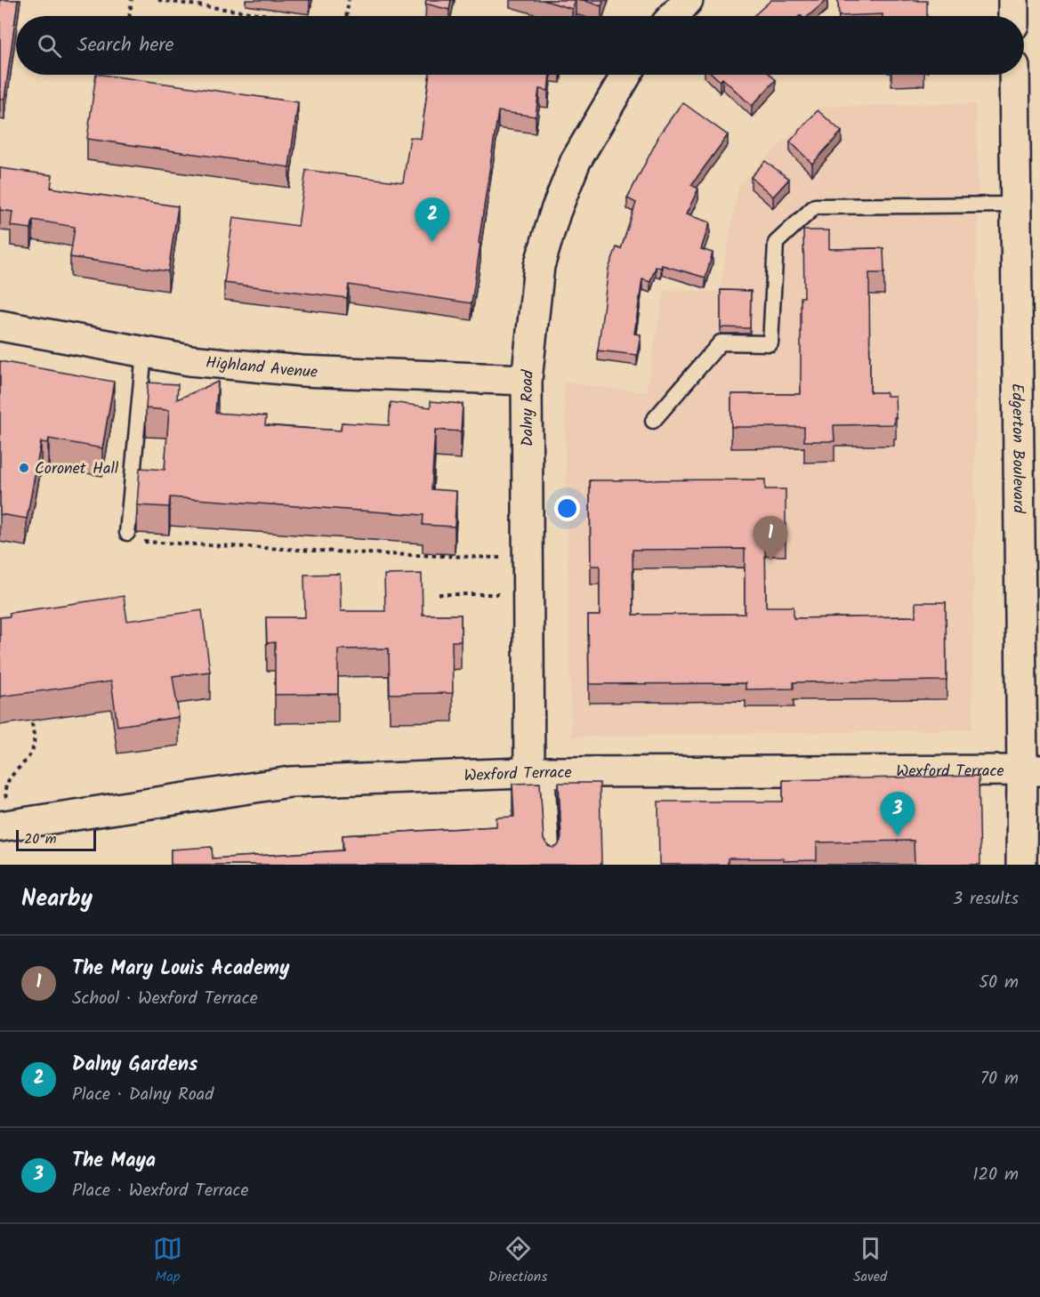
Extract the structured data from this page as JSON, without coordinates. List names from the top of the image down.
{
  "streets": {
    "street": [
      "Highland Avenue",
      "Dalny Road",
      "Edgerton Boulevard",
      "Wexford Terrace"
    ]
  },
  "crossings": [
    ["Highland Avenue", "Dalny Road"],
    ["Dalny Road", "Wexford Terrace"],
    ["Edgerton Boulevard", "Wexford Terrace"]
  ],
  "places": ["Coronet Hall"],
  "scale_bar": "20 m",
  "page": {
    "search": "Search here",
    "pins": ["2", "1", "3"],
    "scale": "20 m",
    "heading": ["Nearby", "3 results"],
    "list": [
      {
        "mark": "1",
        "name": "The Mary Louis Academy",
        "note": "School · Wexford Terrace",
        "value": "50 m"
      },
      {
        "mark": "2",
        "name": "Dalny Gardens",
        "note": "Place · Dalny Road",
        "value": "70 m"
      },
      {
        "mark": "3",
        "name": "The Maya",
        "note": "Place · Wexford Terrace",
        "value": "120 m"
      }
    ],
    "nav": ["Map", "Directions", "Saved"]
  }
}
